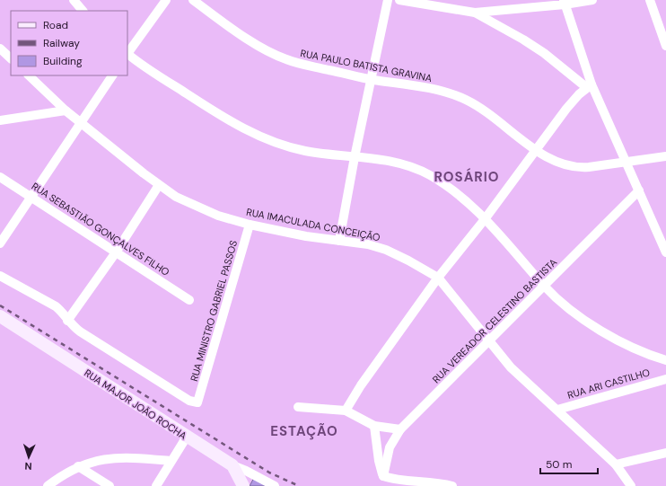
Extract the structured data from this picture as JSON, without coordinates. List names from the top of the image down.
{
  "streets": {
    "main road": ["RUA MAJOR JOÃO ROCHA"],
    "street": [
      "RUA PAULO BATISTA GRAVINA",
      "RUA IMACULADA CONCEIÇÃO",
      "RUA SEBASTIÃO GONÇALVES FILHO",
      "RUA MINISTRO GABRIEL PASSOS",
      "RUA VEREADOR CELESTINO BASTISTA",
      "RUA ARI CASTILHO"
    ]
  },
  "crossings": [
    ["RUA IMACULADA CONCEIÇÃO", "RUA MINISTRO GABRIEL PASSOS"],
    ["RUA IMACULADA CONCEIÇÃO", "RUA VEREADOR CELESTINO BASTISTA"],
    ["RUA IMACULADA CONCEIÇÃO", "RUA ARI CASTILHO"]
  ],
  "districts": ["ROSÁRIO", "ESTAÇÃO"],
  "legend": ["Road", "Railway", "Building"],
  "scale_bar": "50 m",
  "north": "bottom"
}
